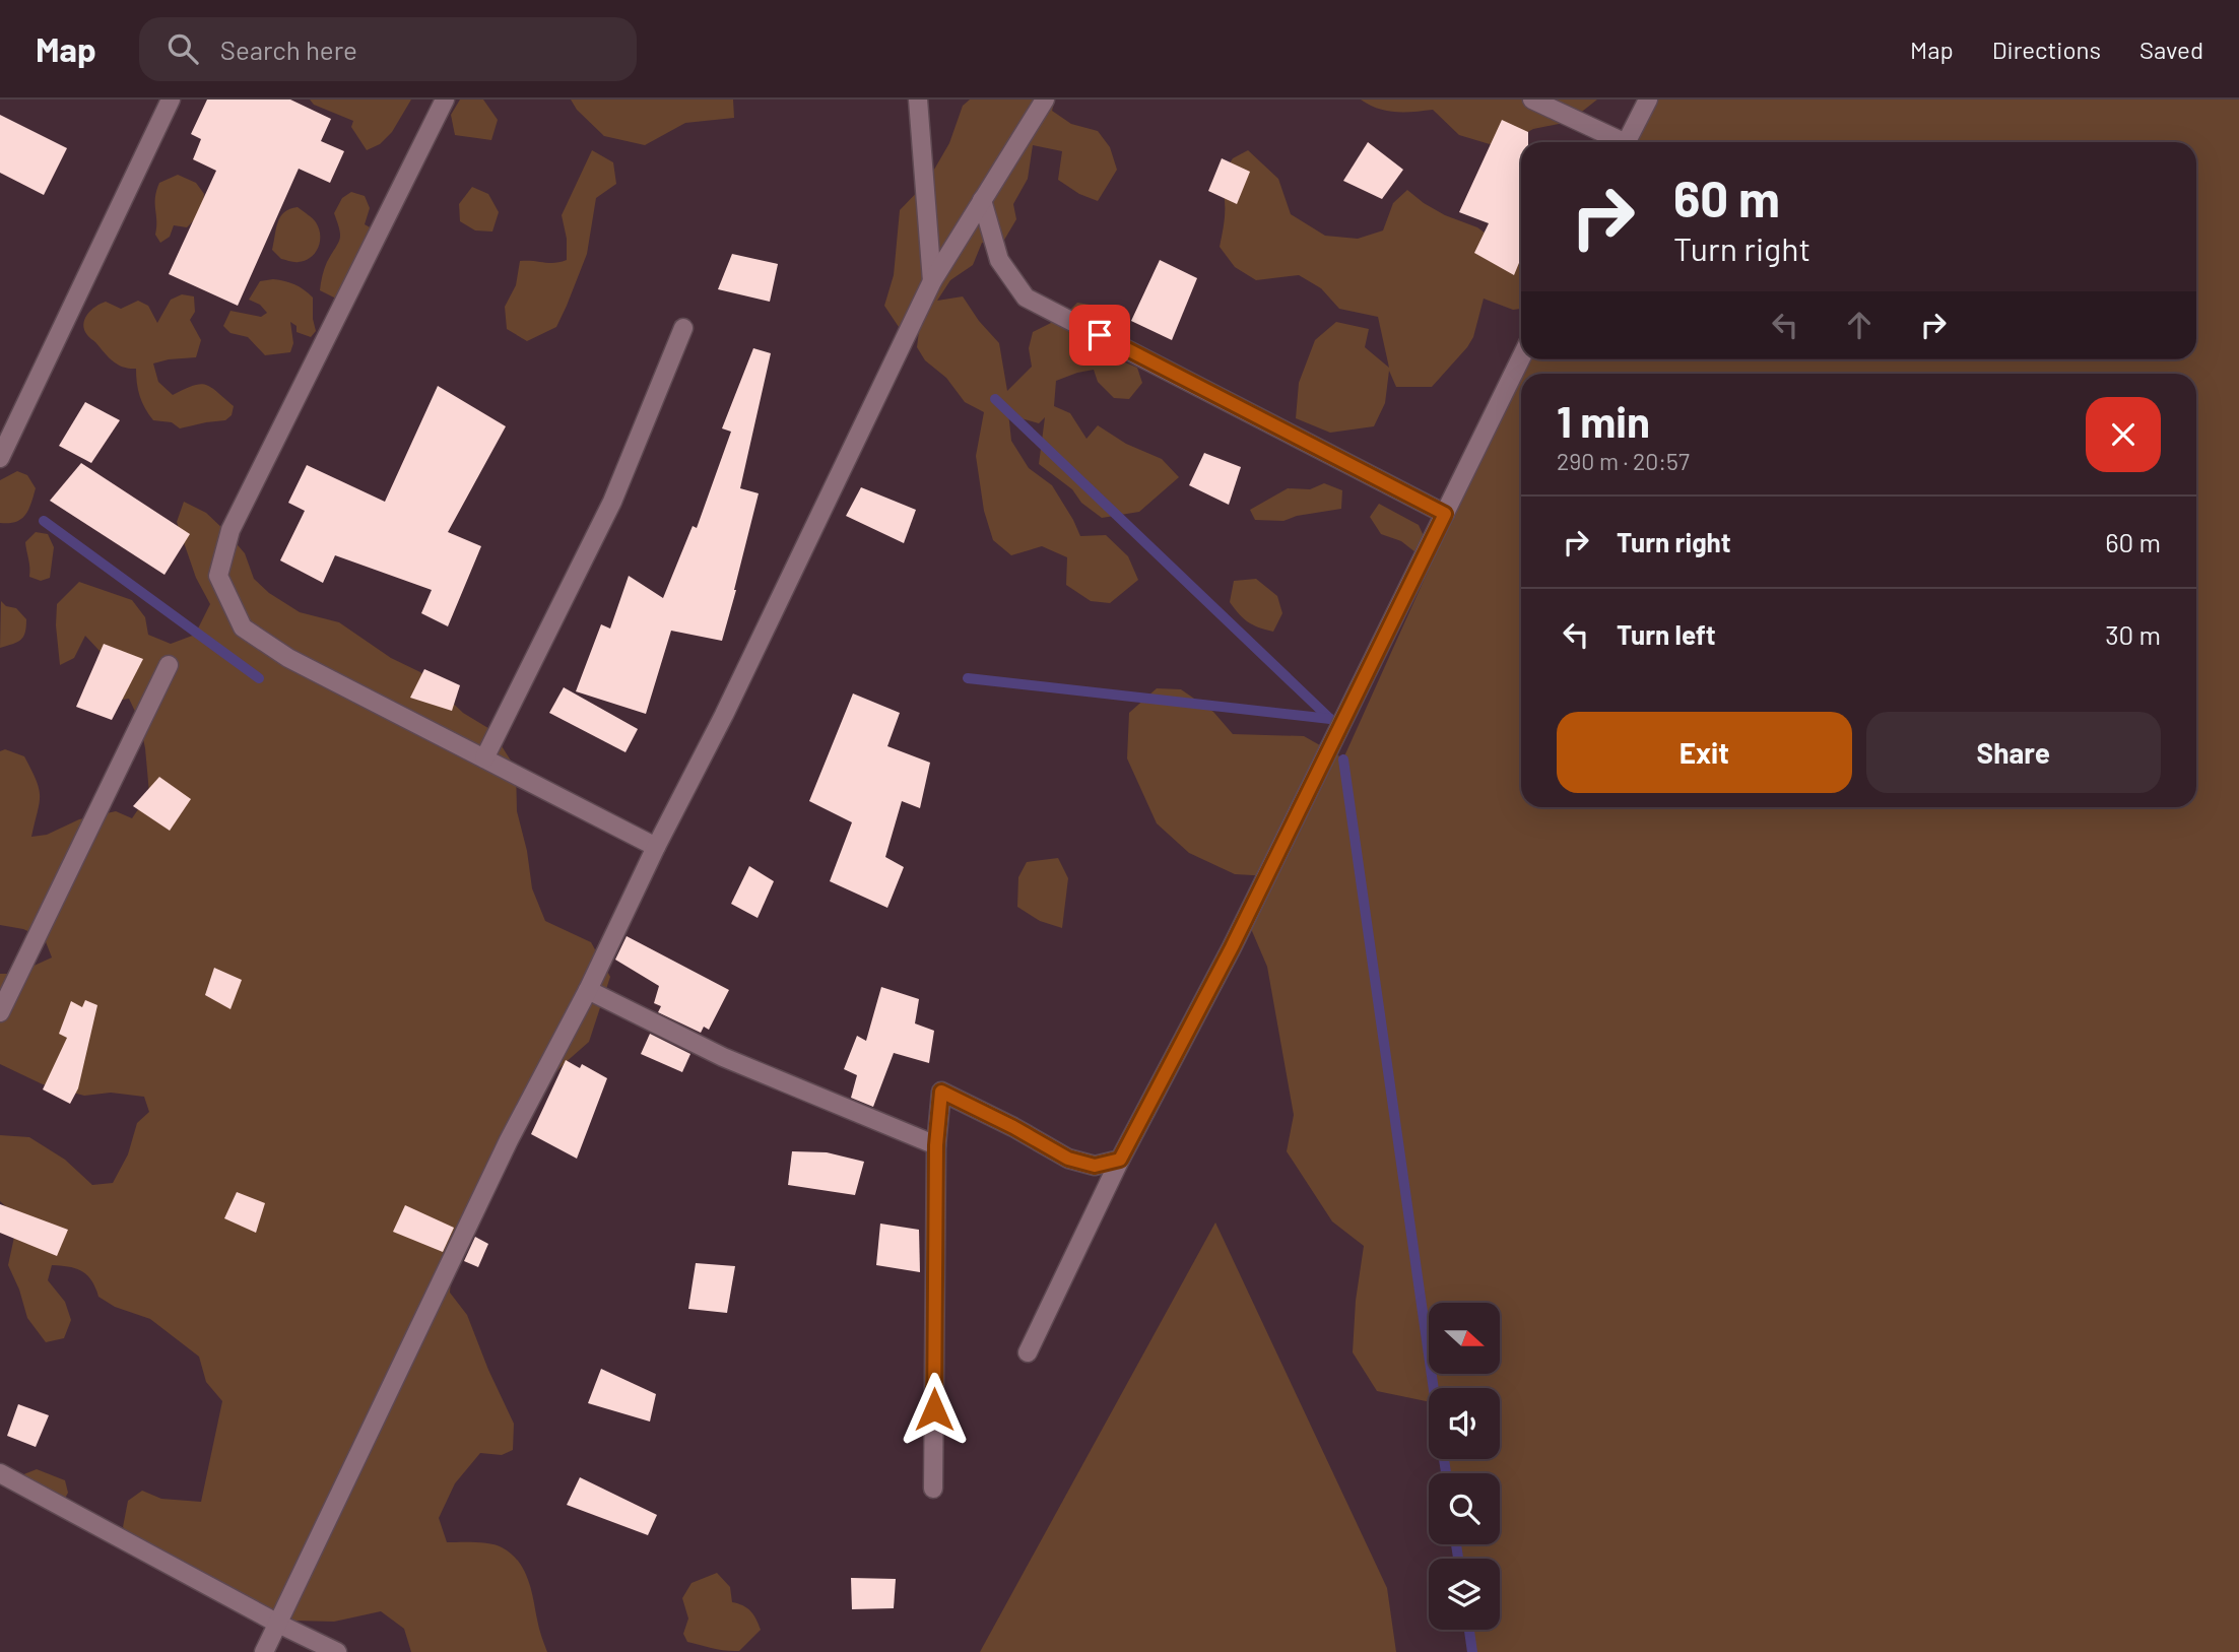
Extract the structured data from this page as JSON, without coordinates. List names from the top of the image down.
{
  "north": "right",
  "page": {
    "header": "Map",
    "search": "Search here",
    "nav": ["Map", "Directions", "Saved"],
    "turn": ["60 m", "Turn right"],
    "heading": ["1 min", "290 m · 20:57"],
    "list": [
      {
        "name": "Turn right",
        "value": "60 m"
      },
      {
        "name": "Turn left",
        "value": "30 m"
      }
    ],
    "buttons": ["Exit", "Share"]
  }
}
